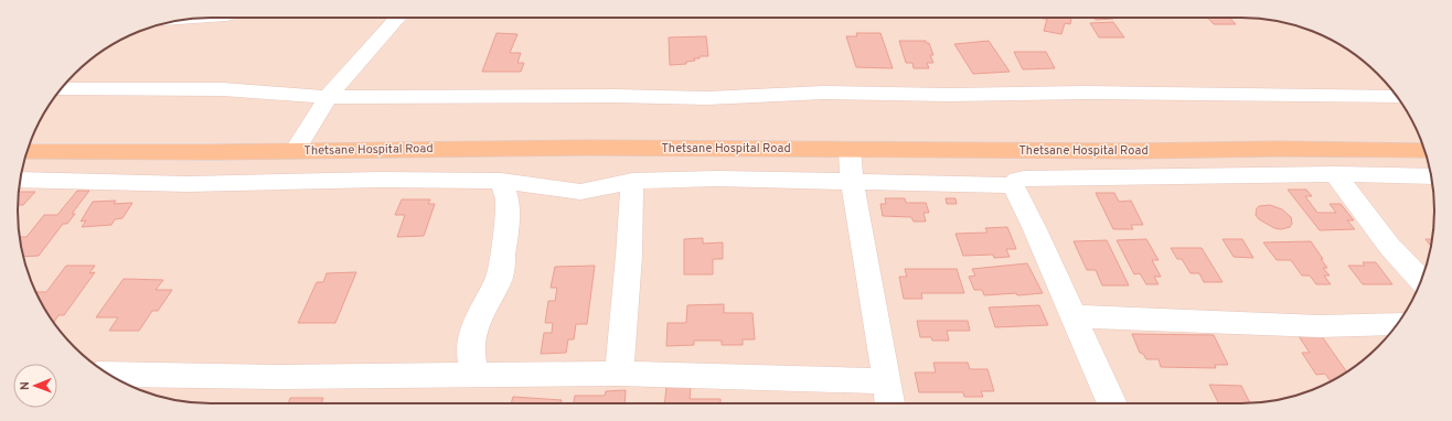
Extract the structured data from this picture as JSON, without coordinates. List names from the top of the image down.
{
  "streets": {
    "main road": ["Thetsane Hospital Road"]
  },
  "north": "left"
}
